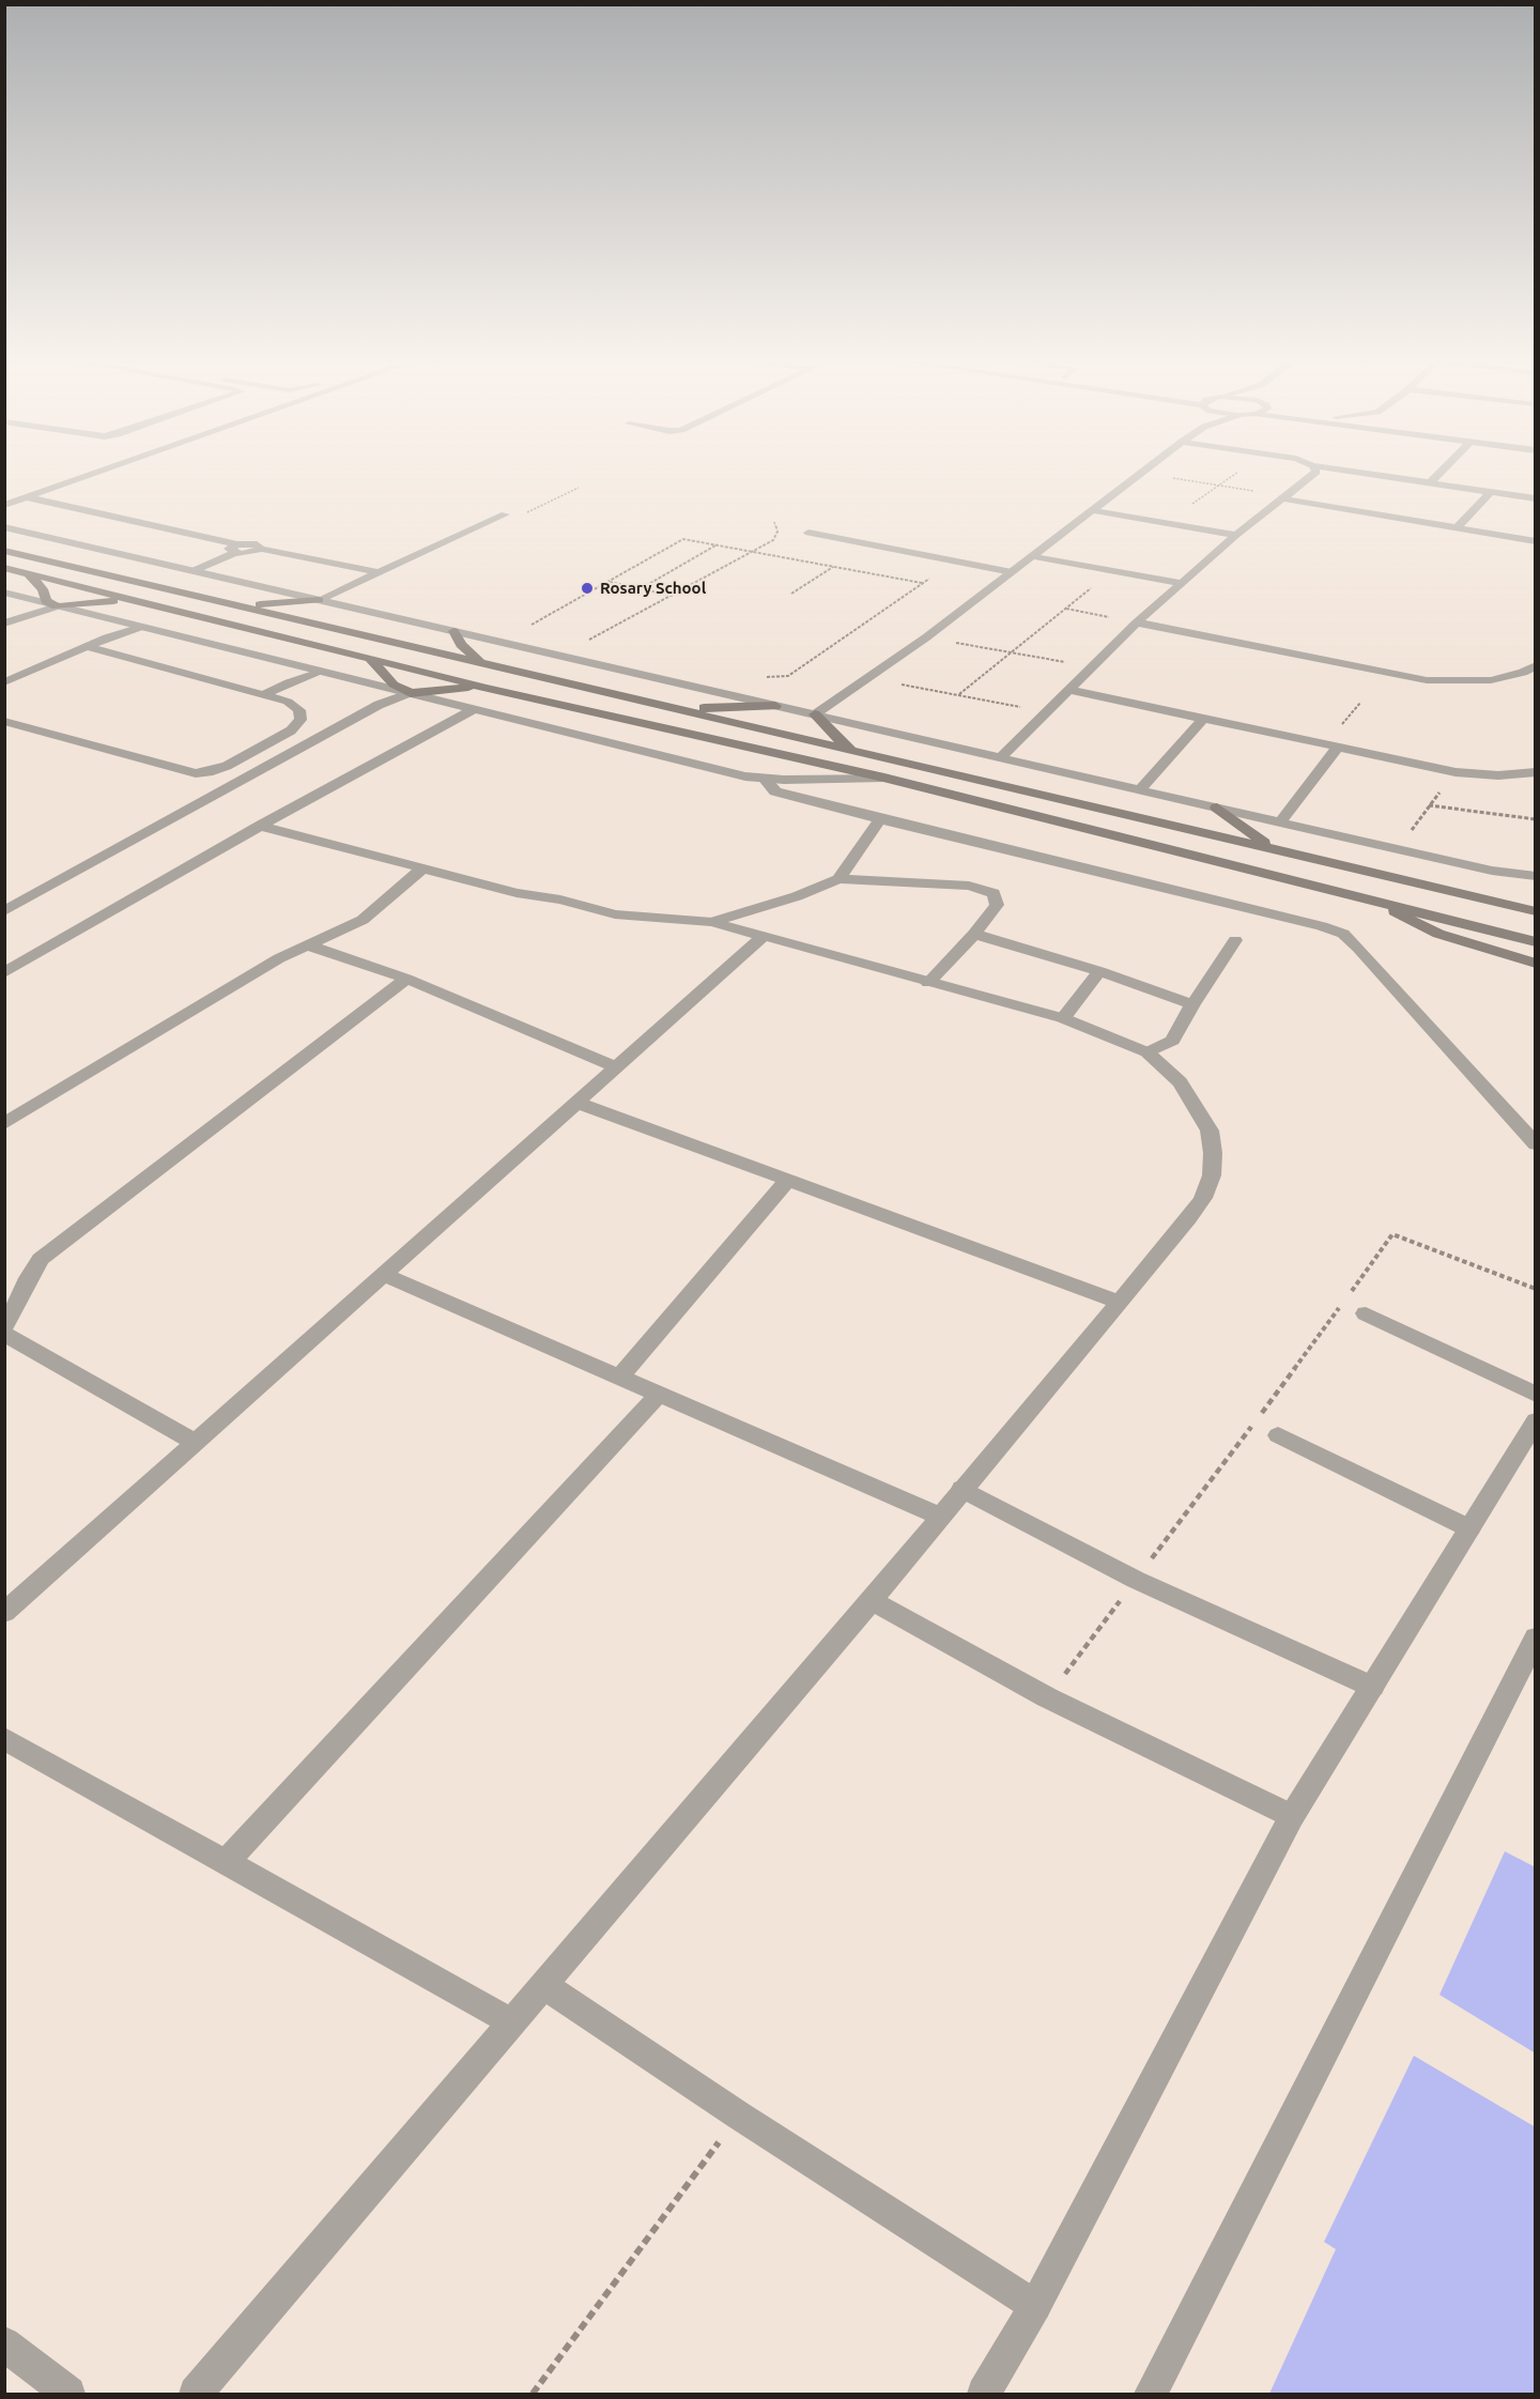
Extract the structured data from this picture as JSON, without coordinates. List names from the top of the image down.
{
  "places": ["Rosary School"]
}
